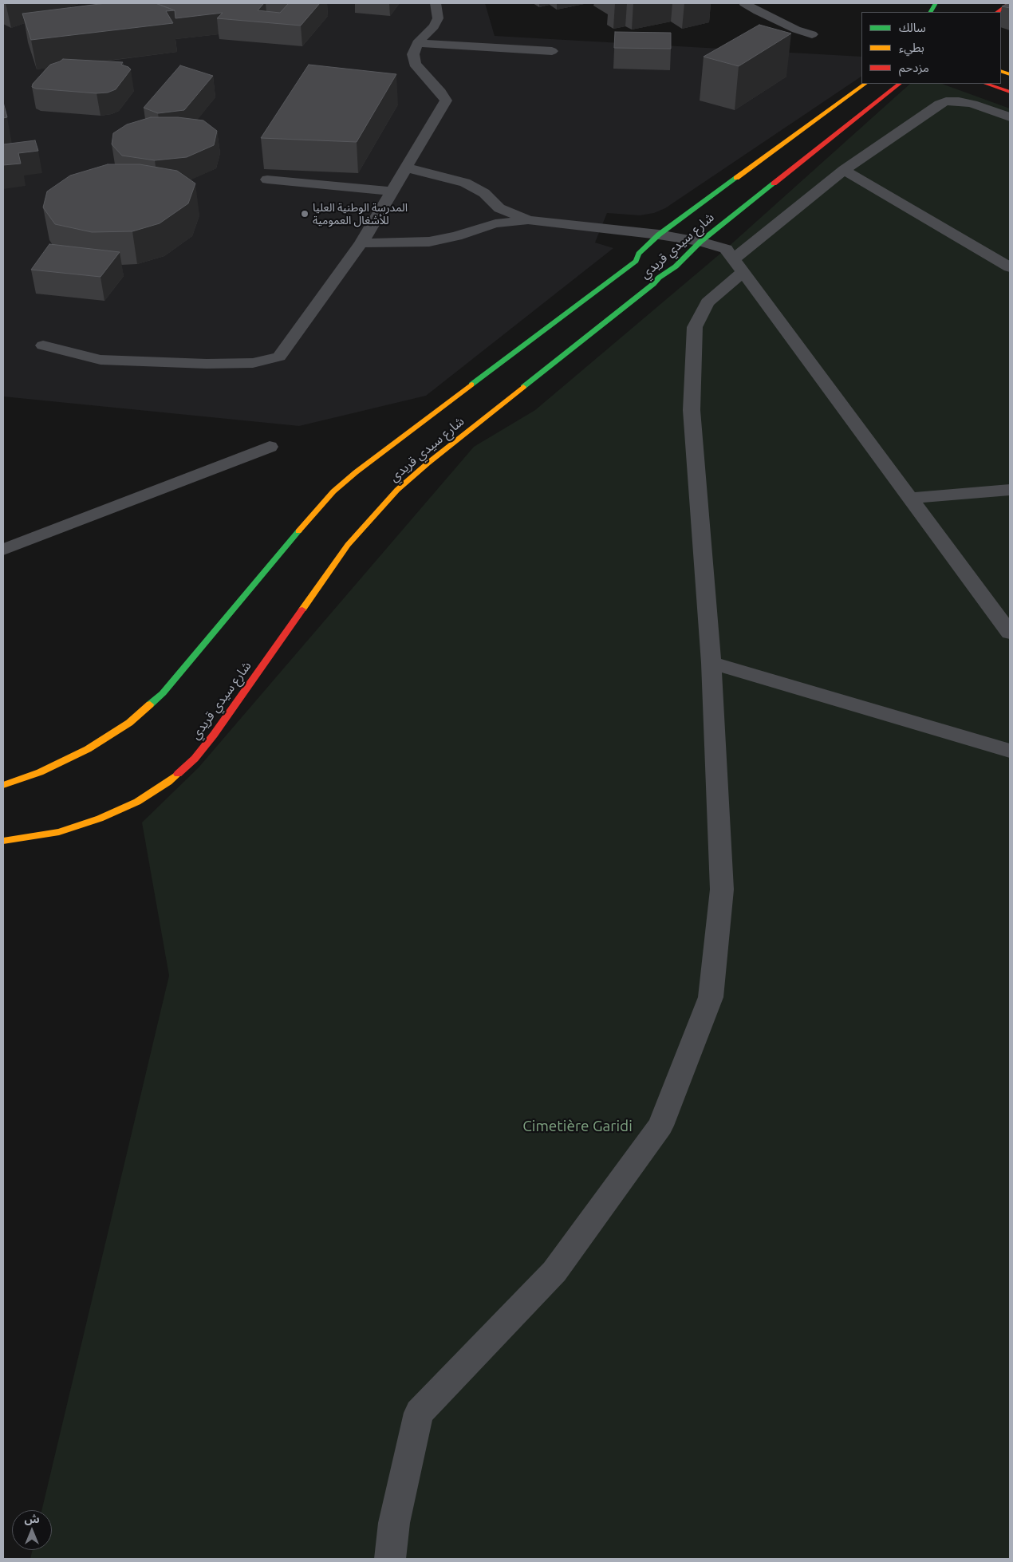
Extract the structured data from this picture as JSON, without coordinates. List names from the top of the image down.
{
  "streets": {
    "street": ["شارع سيدي قريدي"]
  },
  "parks": ["Cimetière Garidi"],
  "places": ["المدرسة الوطنية العليا للأشغال العمومية"],
  "legend": ["سالك", "بطيء", "مزدحم"],
  "north": "top"
}
